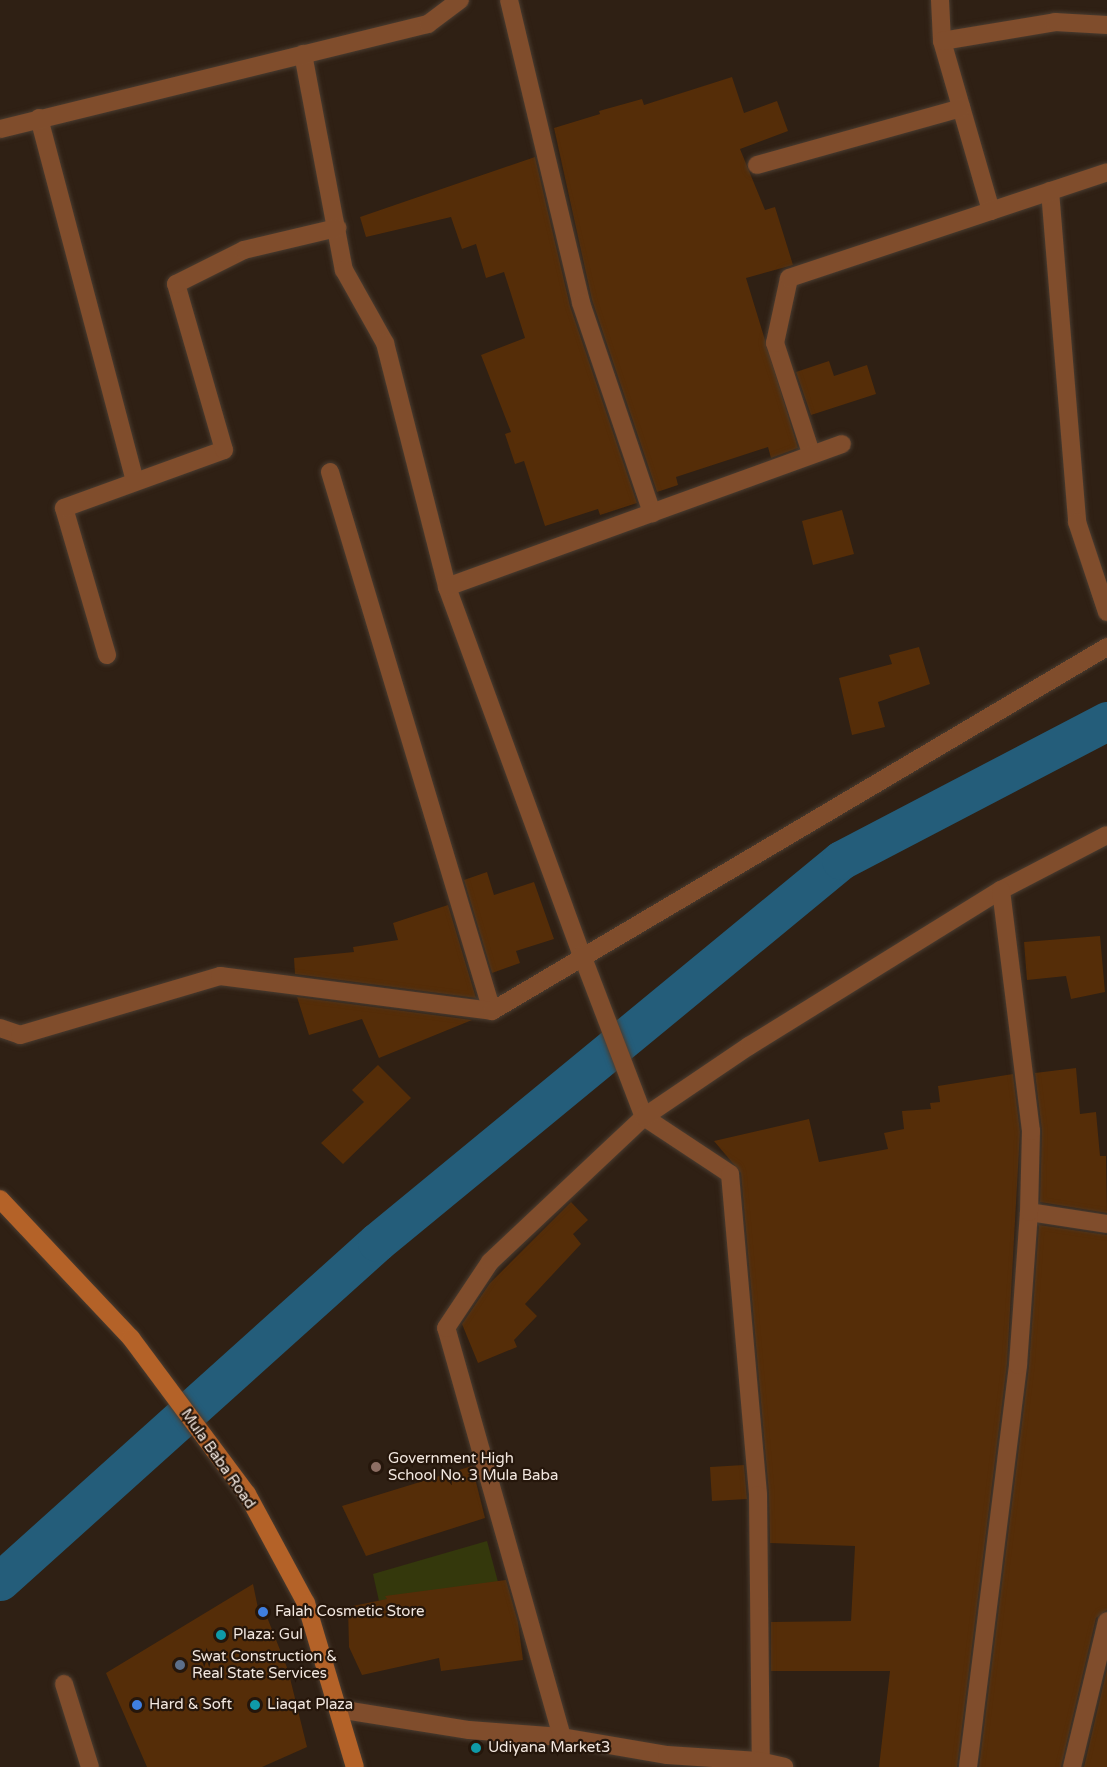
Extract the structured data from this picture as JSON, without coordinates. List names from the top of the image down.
{
  "streets": {
    "main road": ["Mula Baba Road"]
  },
  "places": [
    "Government High School No. 3 Mula Baba",
    "Falah Cosmetic Store",
    "Plaza: Gul",
    "Swat Construction & Real State Services",
    "Hard & Soft",
    "Liaqat Plaza",
    "Udiyana Market3"
  ]
}
